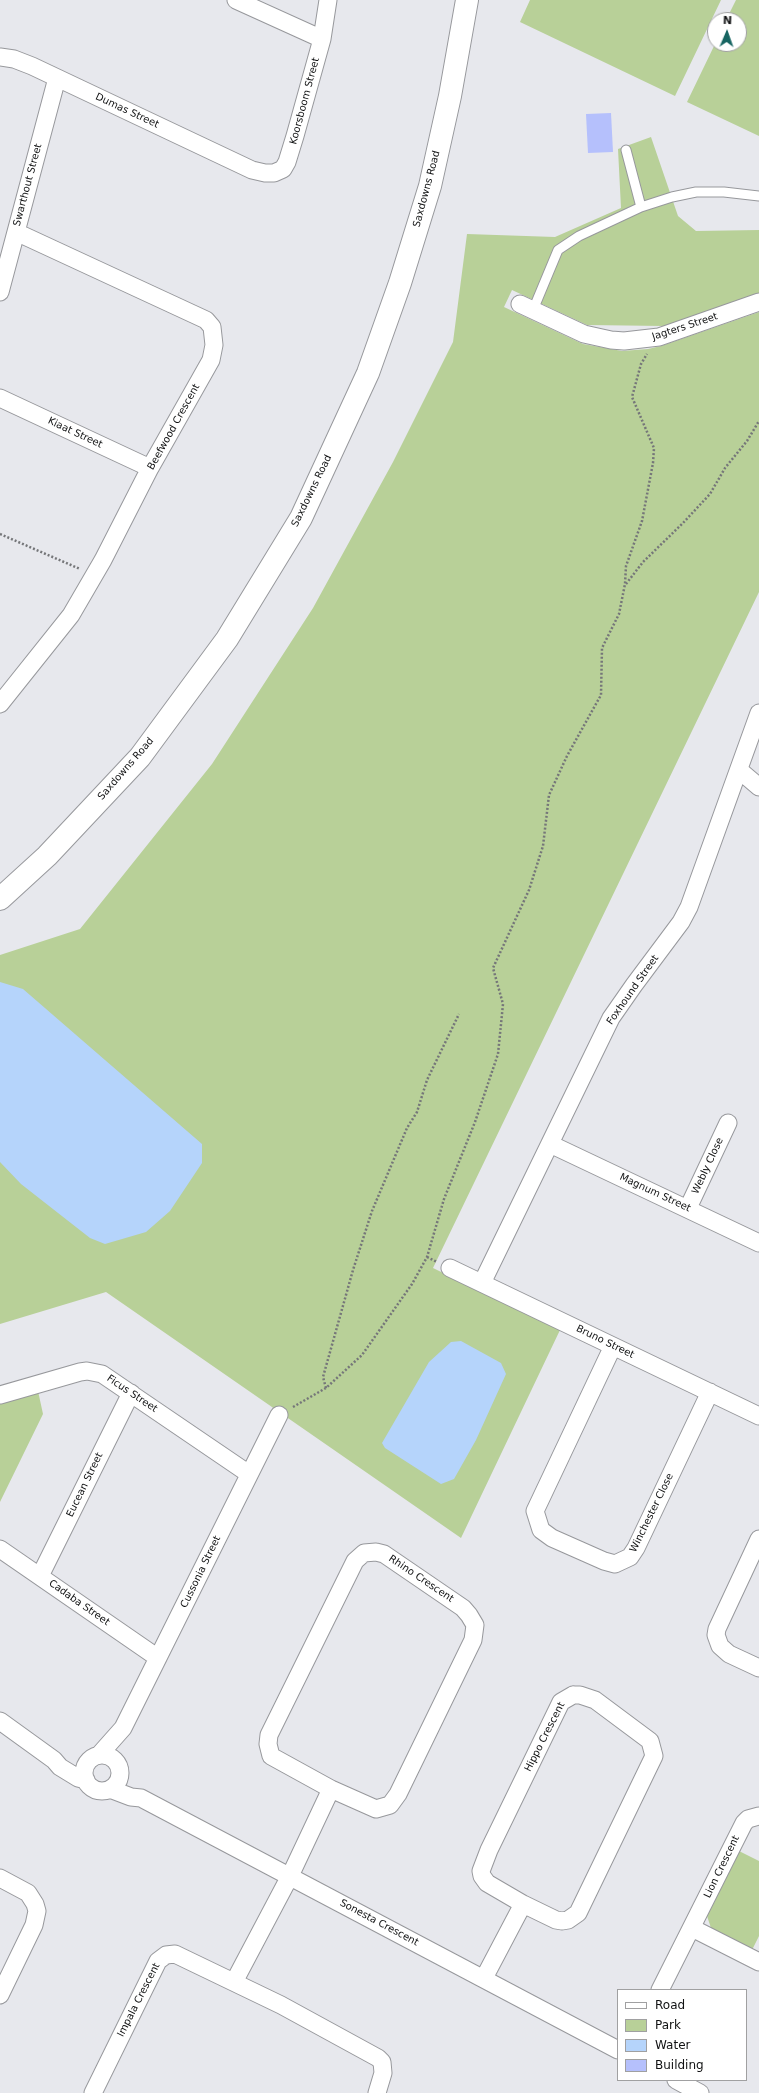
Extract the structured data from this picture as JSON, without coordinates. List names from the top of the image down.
{
  "streets": {
    "street": [
      "Koorsboom Street",
      "Dumas Street",
      "Swarthout Street",
      "Saxdowns Road",
      "Jagters Street",
      "Beefwood Crescent",
      "Kiaat Street",
      "Foxhound Street",
      "Webly Close",
      "Magnum Street",
      "Bruno Street",
      "Ficus Street",
      "Eucean Street",
      "Winchester Close",
      "Cussonia Street",
      "Rhino Crescent",
      "Cadaba Street",
      "Hippo Crescent",
      "Lion Crescent",
      "Sonesta Crescent",
      "Impala Crescent"
    ]
  },
  "crossings": [
    ["Koorsboom Street", "Dumas Street"],
    ["Dumas Street", "Swarthout Street"],
    ["Swarthout Street", "Beefwood Crescent"],
    ["Beefwood Crescent", "Kiaat Street"],
    ["Foxhound Street", "Magnum Street"],
    ["Foxhound Street", "Bruno Street"],
    ["Webly Close", "Magnum Street"],
    ["Bruno Street", "Winchester Close"],
    ["Ficus Street", "Eucean Street"],
    ["Ficus Street", "Cussonia Street"],
    ["Eucean Street", "Cadaba Street"],
    ["Cussonia Street", "Cadaba Street"],
    ["Cussonia Street", "Sonesta Crescent"]
  ],
  "legend": [
    "Road",
    "Park",
    "Water",
    "Building"
  ],
  "north": "top"
}
